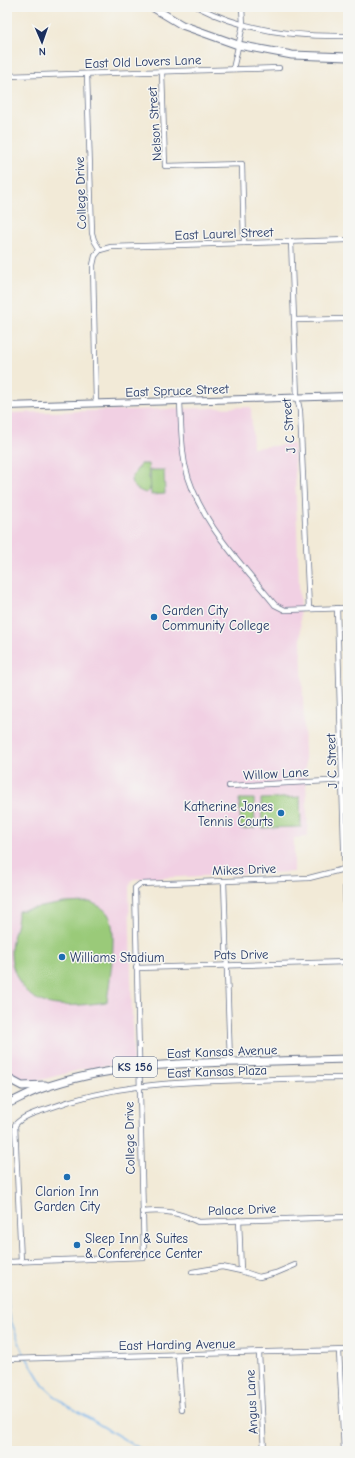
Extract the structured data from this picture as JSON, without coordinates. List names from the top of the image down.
{
  "streets": {
    "main road": ["East Kansas Avenue", "KS 156"],
    "street": [
      "East Old Lovers Lane",
      "Nelson Street",
      "College Drive",
      "East Laurel Street",
      "East Spruce Street",
      "J C Street",
      "Willow Lane",
      "Mikes Drive",
      "Pats Drive",
      "East Kansas Plaza",
      "Palace Drive",
      "East Harding Avenue",
      "Angus Lane"
    ]
  },
  "crossings": [
    ["East Old Lovers Lane", "Nelson Street"],
    ["East Old Lovers Lane", "College Drive"],
    ["Nelson Street", "East Laurel Street"],
    ["College Drive", "East Laurel Street"],
    ["College Drive", "Mikes Drive"],
    ["College Drive", "Pats Drive"],
    ["College Drive", "East Kansas Avenue"],
    ["College Drive", "East Kansas Plaza"],
    ["College Drive", "Palace Drive"],
    ["East Laurel Street", "J C Street"],
    ["East Spruce Street", "J C Street"],
    ["J C Street", "Willow Lane"],
    ["J C Street", "Mikes Drive"],
    ["J C Street", "Pats Drive"],
    ["East Harding Avenue", "Angus Lane"]
  ],
  "places": [
    "Garden City Community College",
    "Katherine Jones Tennis Courts",
    "Williams Stadium",
    "Clarion Inn Garden City",
    "Sleep Inn & Suites & Conference Center"
  ],
  "north": "bottom"
}
